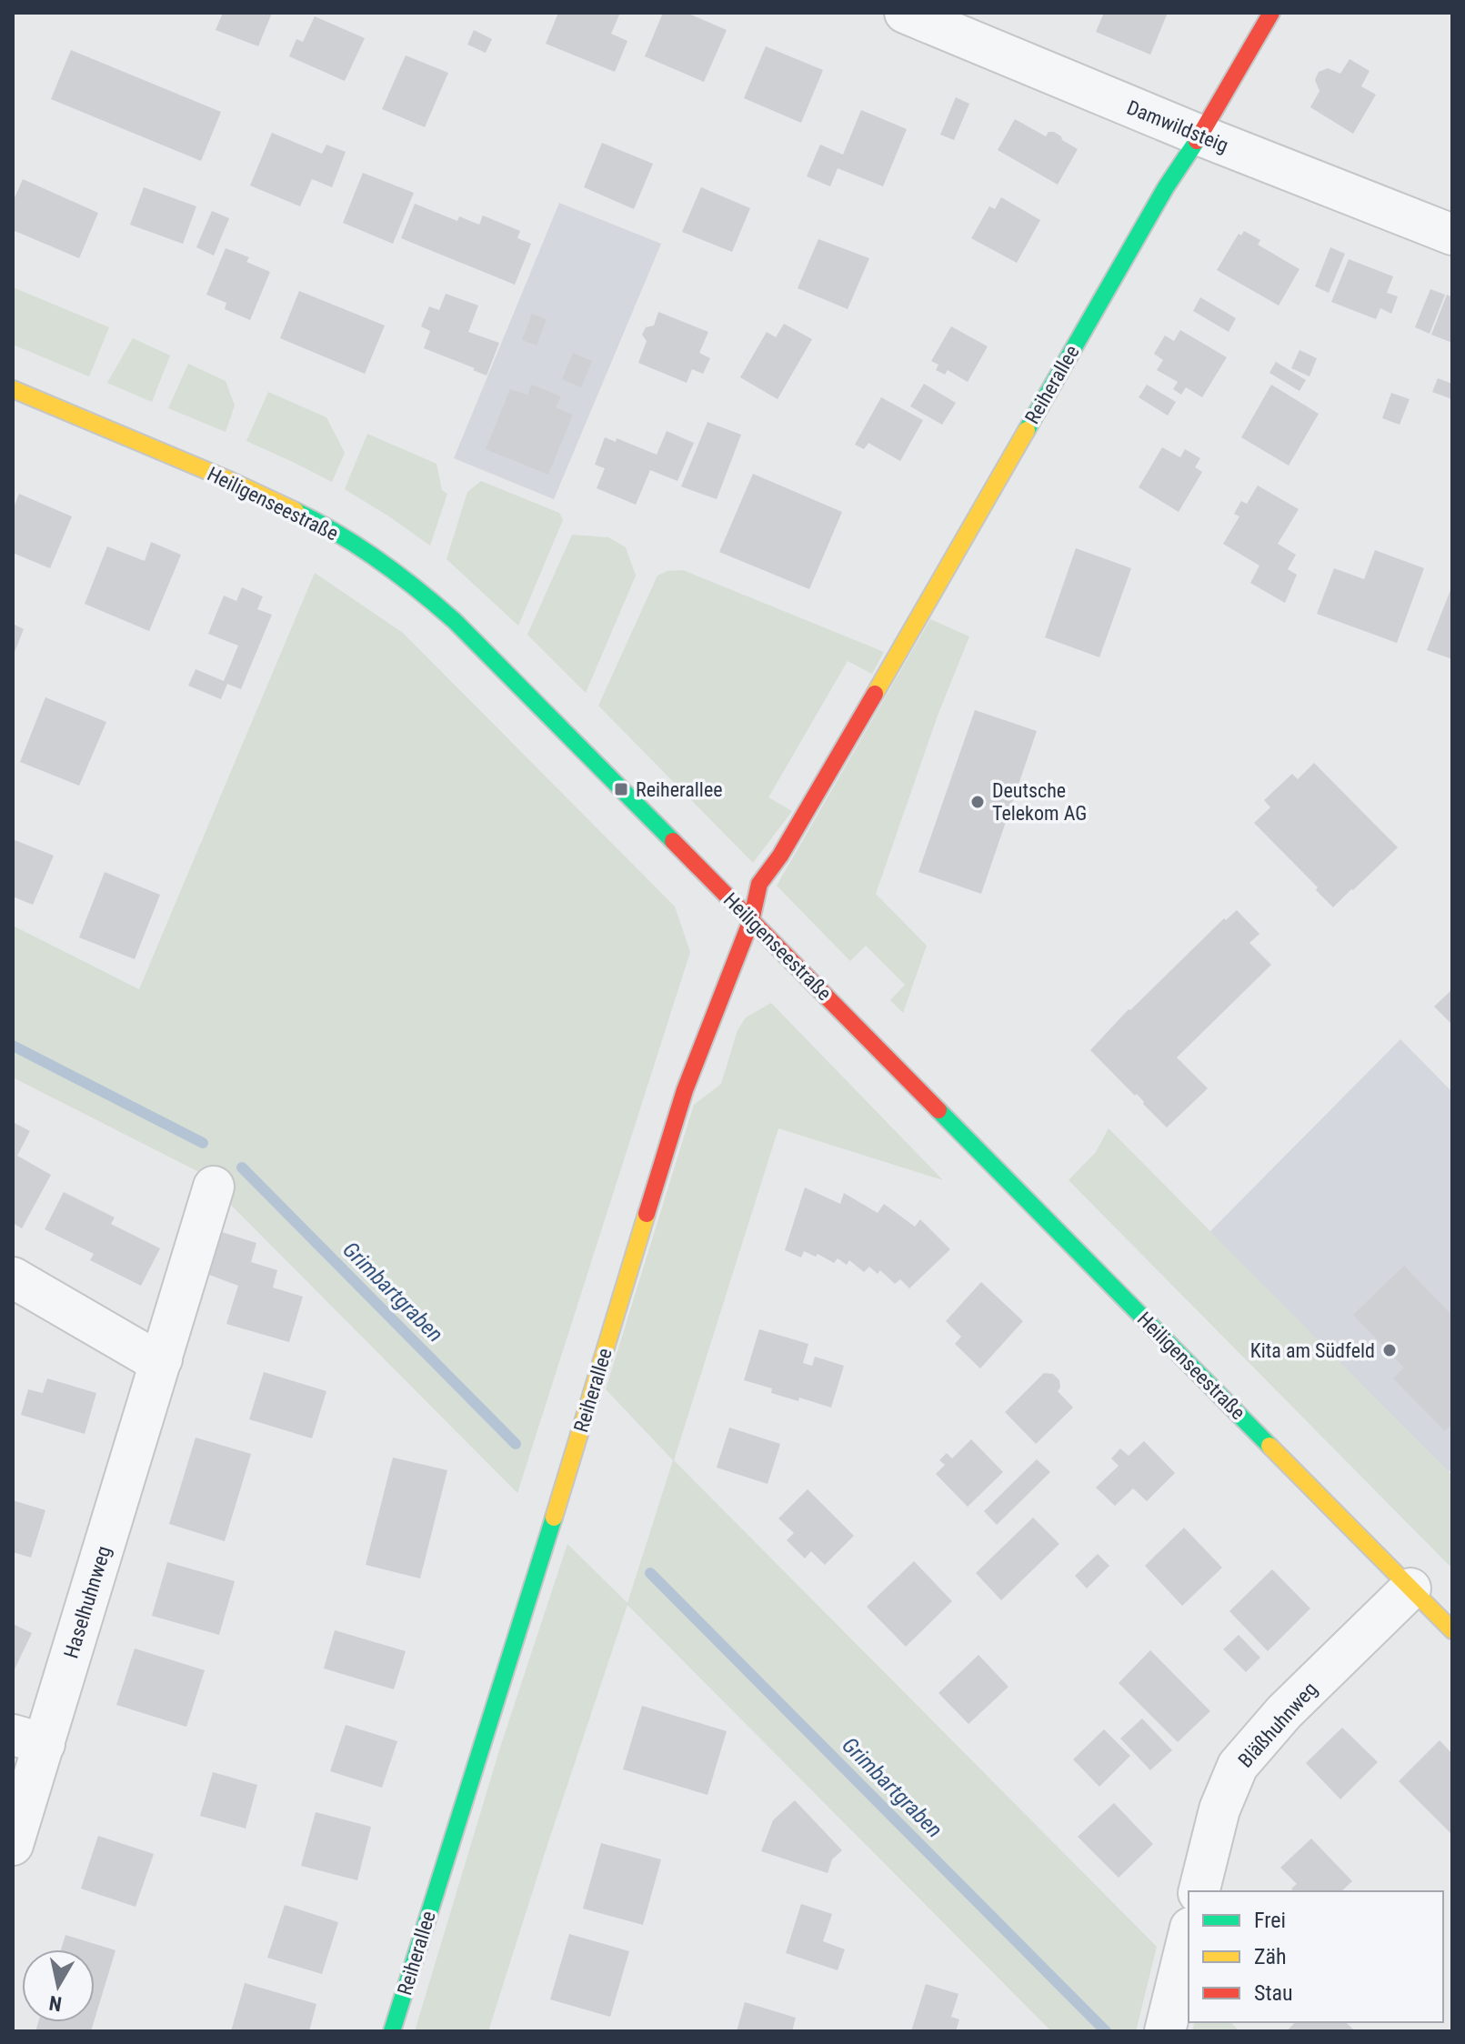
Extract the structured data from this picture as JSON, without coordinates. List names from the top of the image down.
{
  "streets": {
    "street": [
      "Damwildsteig",
      "Reiherallee",
      "Heiligenseestraße",
      "Haselhuhnweg",
      "Bläßhuhnweg"
    ]
  },
  "crossings": [
    ["Damwildsteig", "Reiherallee"],
    ["Reiherallee", "Heiligenseestraße"],
    ["Heiligenseestraße", "Bläßhuhnweg"]
  ],
  "water": ["Grimbartgraben"],
  "places": {
    "transit": ["Reiherallee"],
    "other": ["Deutsche Telekom AG", "Kita am Südfeld"]
  },
  "legend": ["Frei", "Zäh", "Stau"],
  "north": "bottom"
}
